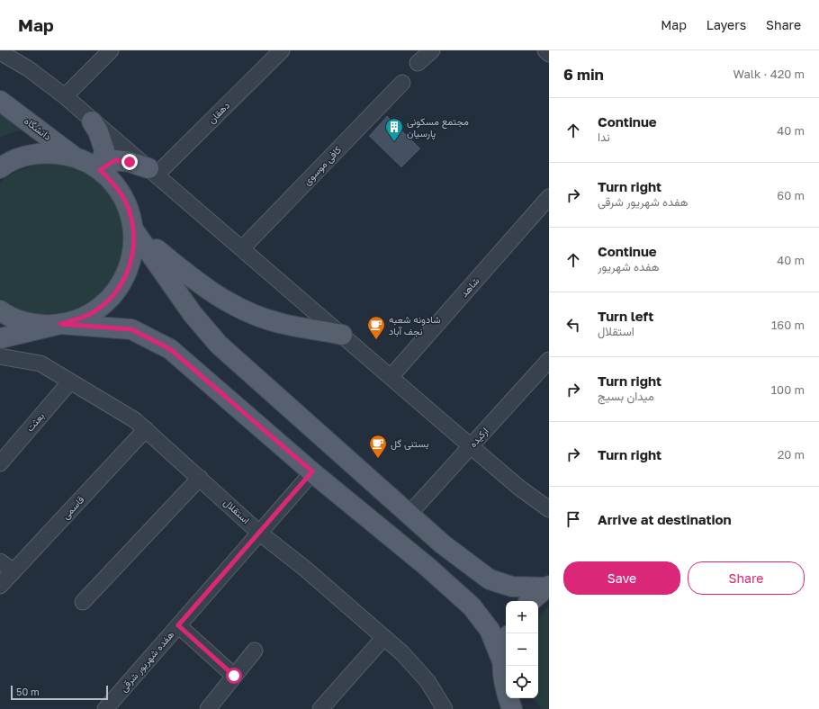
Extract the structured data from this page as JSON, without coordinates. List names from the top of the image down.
{
  "streets": {
    "main road": ["دانشگاه"],
    "street": [
      "دهقان",
      "کافی موسوی",
      "شاهد",
      "بعثت",
      "ارکیده",
      "قاسمی",
      "استقلال",
      "هفده شهریور شرقی"
    ]
  },
  "crossings": [
    ["بعثت", "استقلال"],
    ["قاسمی", "استقلال"],
    ["استقلال", "هفده شهریور شرقی"]
  ],
  "places": {
    "building": ["مجتمع مسکونی پارسیان"],
    "cafe": ["شادونه شعبه نجف آباد", "بستنی گل"]
  },
  "scale_bar": "50 m",
  "page": {
    "header": "Map",
    "nav": ["Map", "Layers", "Share"],
    "heading": ["6 min", "Walk · 420 m"],
    "list": [
      ["Continue", "ندا", "40 m"],
      ["Turn right", "هفده شهریور شرقی", "60 m"],
      ["Continue", "هفده شهریور", "40 m"],
      ["Turn left", "استقلال", "160 m"],
      ["Turn right", "میدان بسیج", "100 m"],
      ["Turn right", "20 m"],
      "Arrive at destination"
    ],
    "buttons": ["Save", "Share"],
    "map_buttons": ["+", "−"],
    "scale": "50 m"
  }
}
